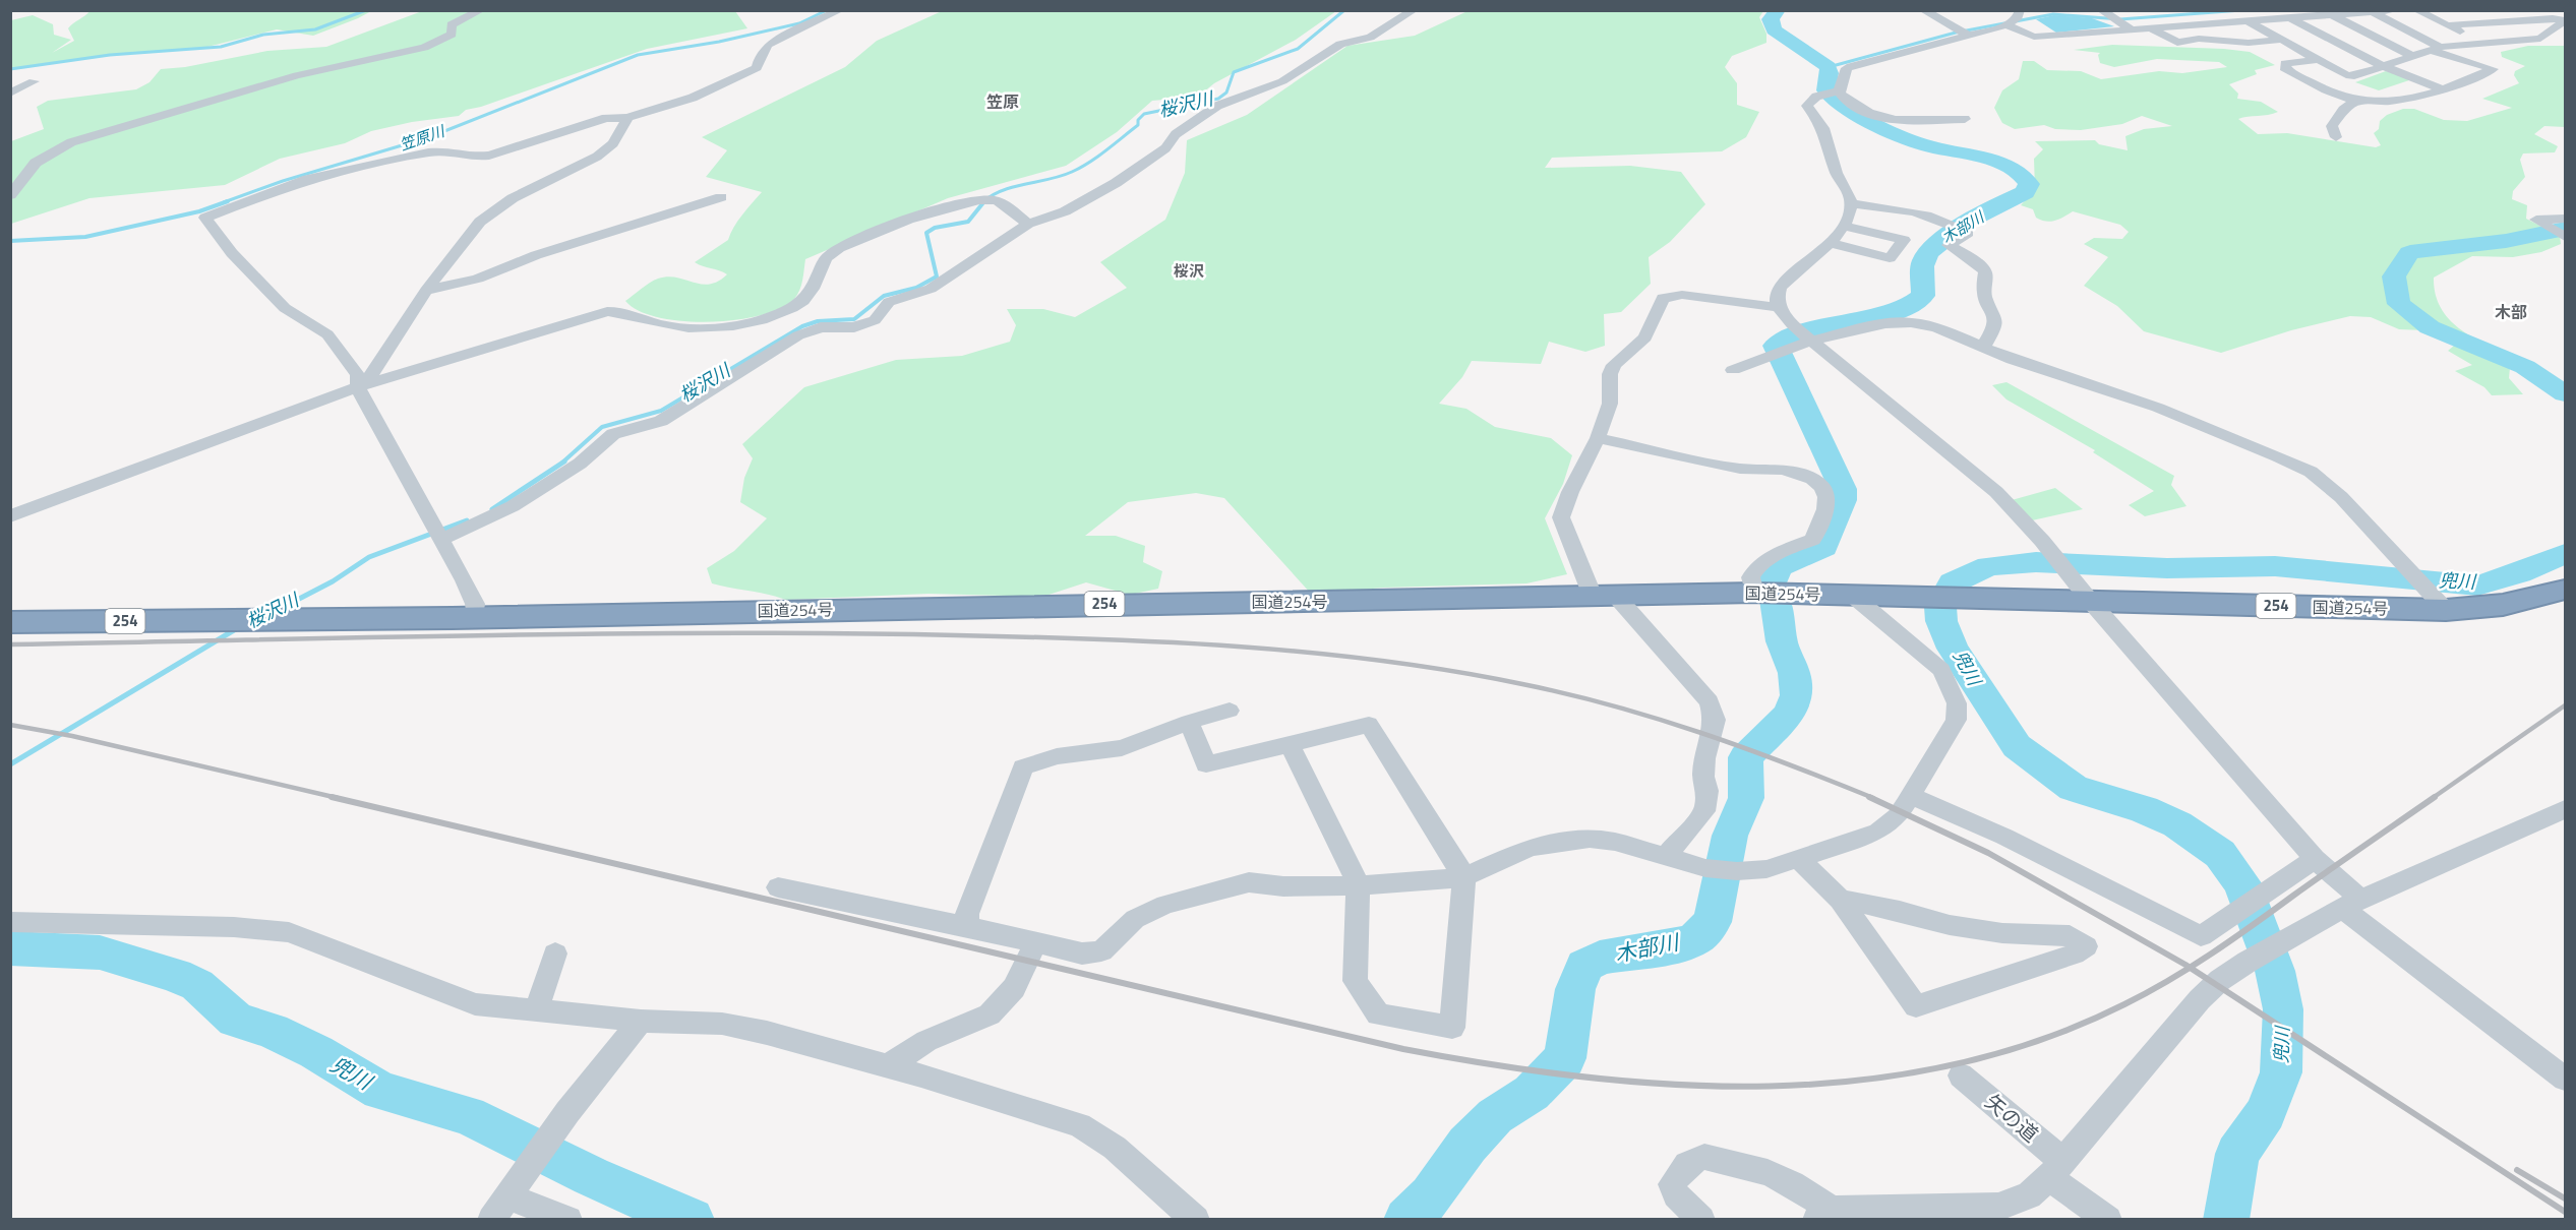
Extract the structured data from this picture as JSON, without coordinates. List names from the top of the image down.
{
  "streets": {
    "highway": ["国道254号", "254"],
    "street": ["矢の道"]
  },
  "districts": ["笠原", "桜沢", "木部"],
  "water": [
    "桜沢川",
    "笠原川",
    "木部川",
    "兜川"
  ]
}
